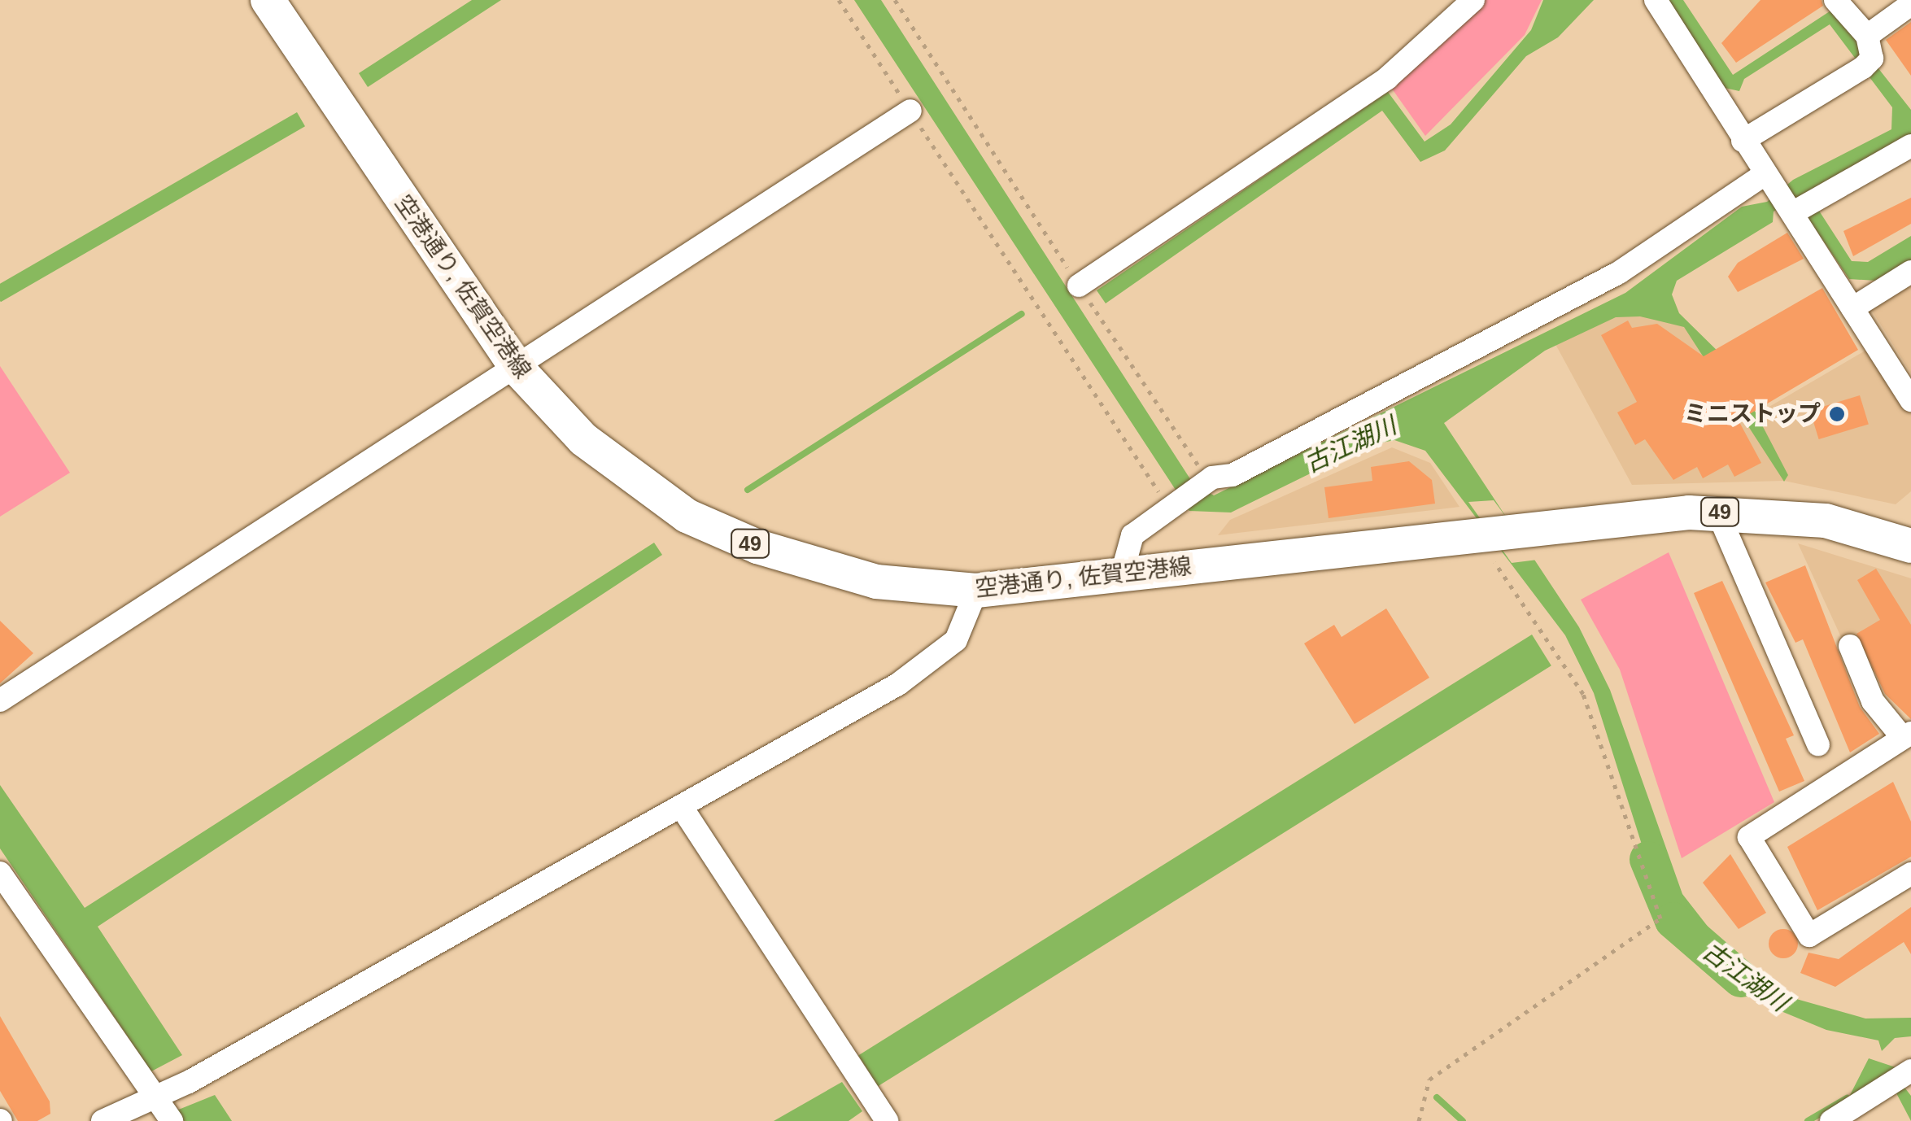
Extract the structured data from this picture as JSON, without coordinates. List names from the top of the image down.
{
  "streets": {
    "main road": ["空港通り, 佐賀空港線", "49"]
  },
  "water": ["古江湖川"],
  "places": ["ミニストップ"]
}
